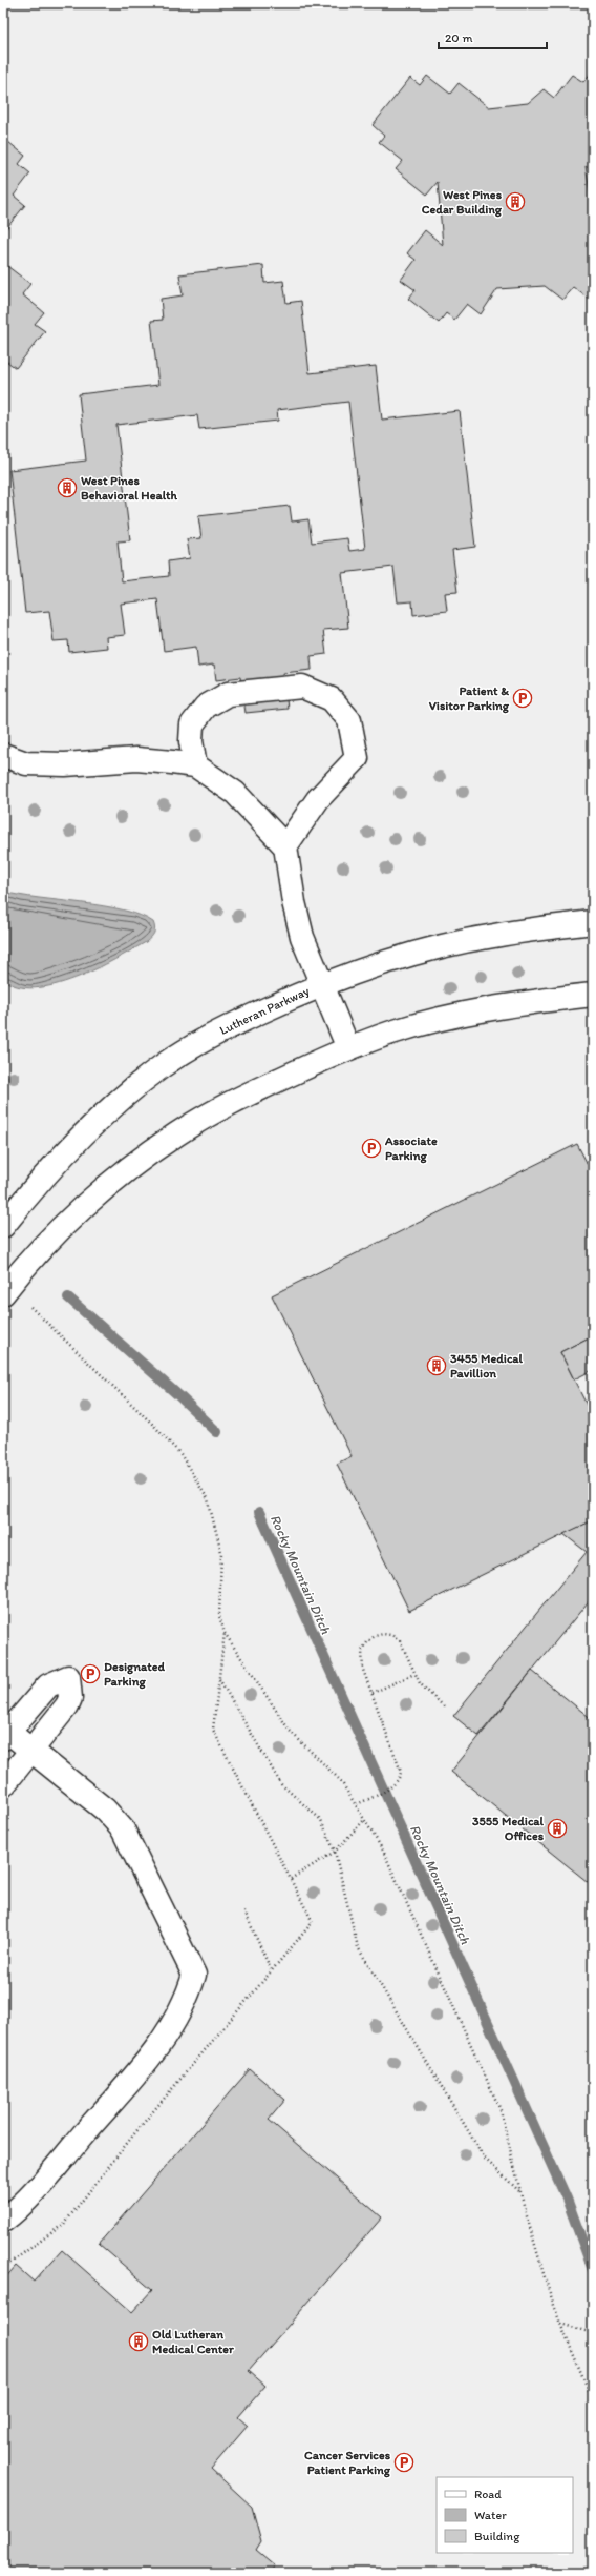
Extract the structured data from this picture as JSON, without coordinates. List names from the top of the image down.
{
  "streets": {
    "street": ["Lutheran Parkway"]
  },
  "water": ["Rocky Mountain Ditch"],
  "places": {
    "building": [
      "West Pines Cedar Building",
      "West Pines Behavioral Health",
      "3455 Medical Pavillion",
      "3555 Medical Offices",
      "Old Lutheran Medical Center"
    ],
    "parking": [
      "Patient & Visitor Parking",
      "Associate Parking",
      "Designated Parking",
      "Cancer Services Patient Parking"
    ]
  },
  "legend": ["Road", "Water", "Building"],
  "scale_bar": "20 m"
}
